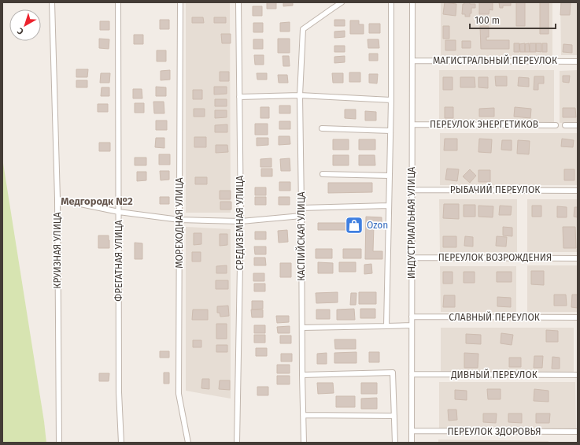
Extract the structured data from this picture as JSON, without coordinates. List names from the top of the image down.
{
  "streets": {
    "street": [
      "МАГИСТРАЛЬНЫЙ ПЕРЕУЛОК",
      "ПЕРЕУЛОК ЭНЕРГЕТИКОВ",
      "РЫБАЧИЙ ПЕРЕУЛОК",
      "МОРЕХОДНАЯ УЛИЦА",
      "СРЕДИЗЕМНАЯ УЛИЦА",
      "ИНДУСТРИАЛЬНАЯ УЛИЦА",
      "КАСПИЙСКАЯ УЛИЦА",
      "КРУИЗНАЯ УЛИЦА",
      "ПЕРЕУЛОК ВОЗРОЖДЕНИЯ",
      "ФРЕГАТНАЯ УЛИЦА",
      "СЛАВНЫЙ ПЕРЕУЛОК",
      "ДИВНЫЙ ПЕРЕУЛОК",
      "ПЕРЕУЛОК ЗДОРОВЬЯ"
    ]
  },
  "crossings": [
    ["МАГИСТРАЛЬНЫЙ ПЕРЕУЛОК", "ИНДУСТРИАЛЬНАЯ УЛИЦА"],
    ["ПЕРЕУЛОК ЭНЕРГЕТИКОВ", "ИНДУСТРИАЛЬНАЯ УЛИЦА"],
    ["РЫБАЧИЙ ПЕРЕУЛОК", "ИНДУСТРИАЛЬНАЯ УЛИЦА"],
    ["ИНДУСТРИАЛЬНАЯ УЛИЦА", "ПЕРЕУЛОК ВОЗРОЖДЕНИЯ"],
    ["ИНДУСТРИАЛЬНАЯ УЛИЦА", "СЛАВНЫЙ ПЕРЕУЛОК"],
    ["ИНДУСТРИАЛЬНАЯ УЛИЦА", "ДИВНЫЙ ПЕРЕУЛОК"],
    ["ИНДУСТРИАЛЬНАЯ УЛИЦА", "ПЕРЕУЛОК ЗДОРОВЬЯ"]
  ],
  "districts": ["Медгородк №2"],
  "places": {
    "shop": ["Ozon"]
  },
  "scale_bar": "100 m",
  "north": "bottom left"
}
